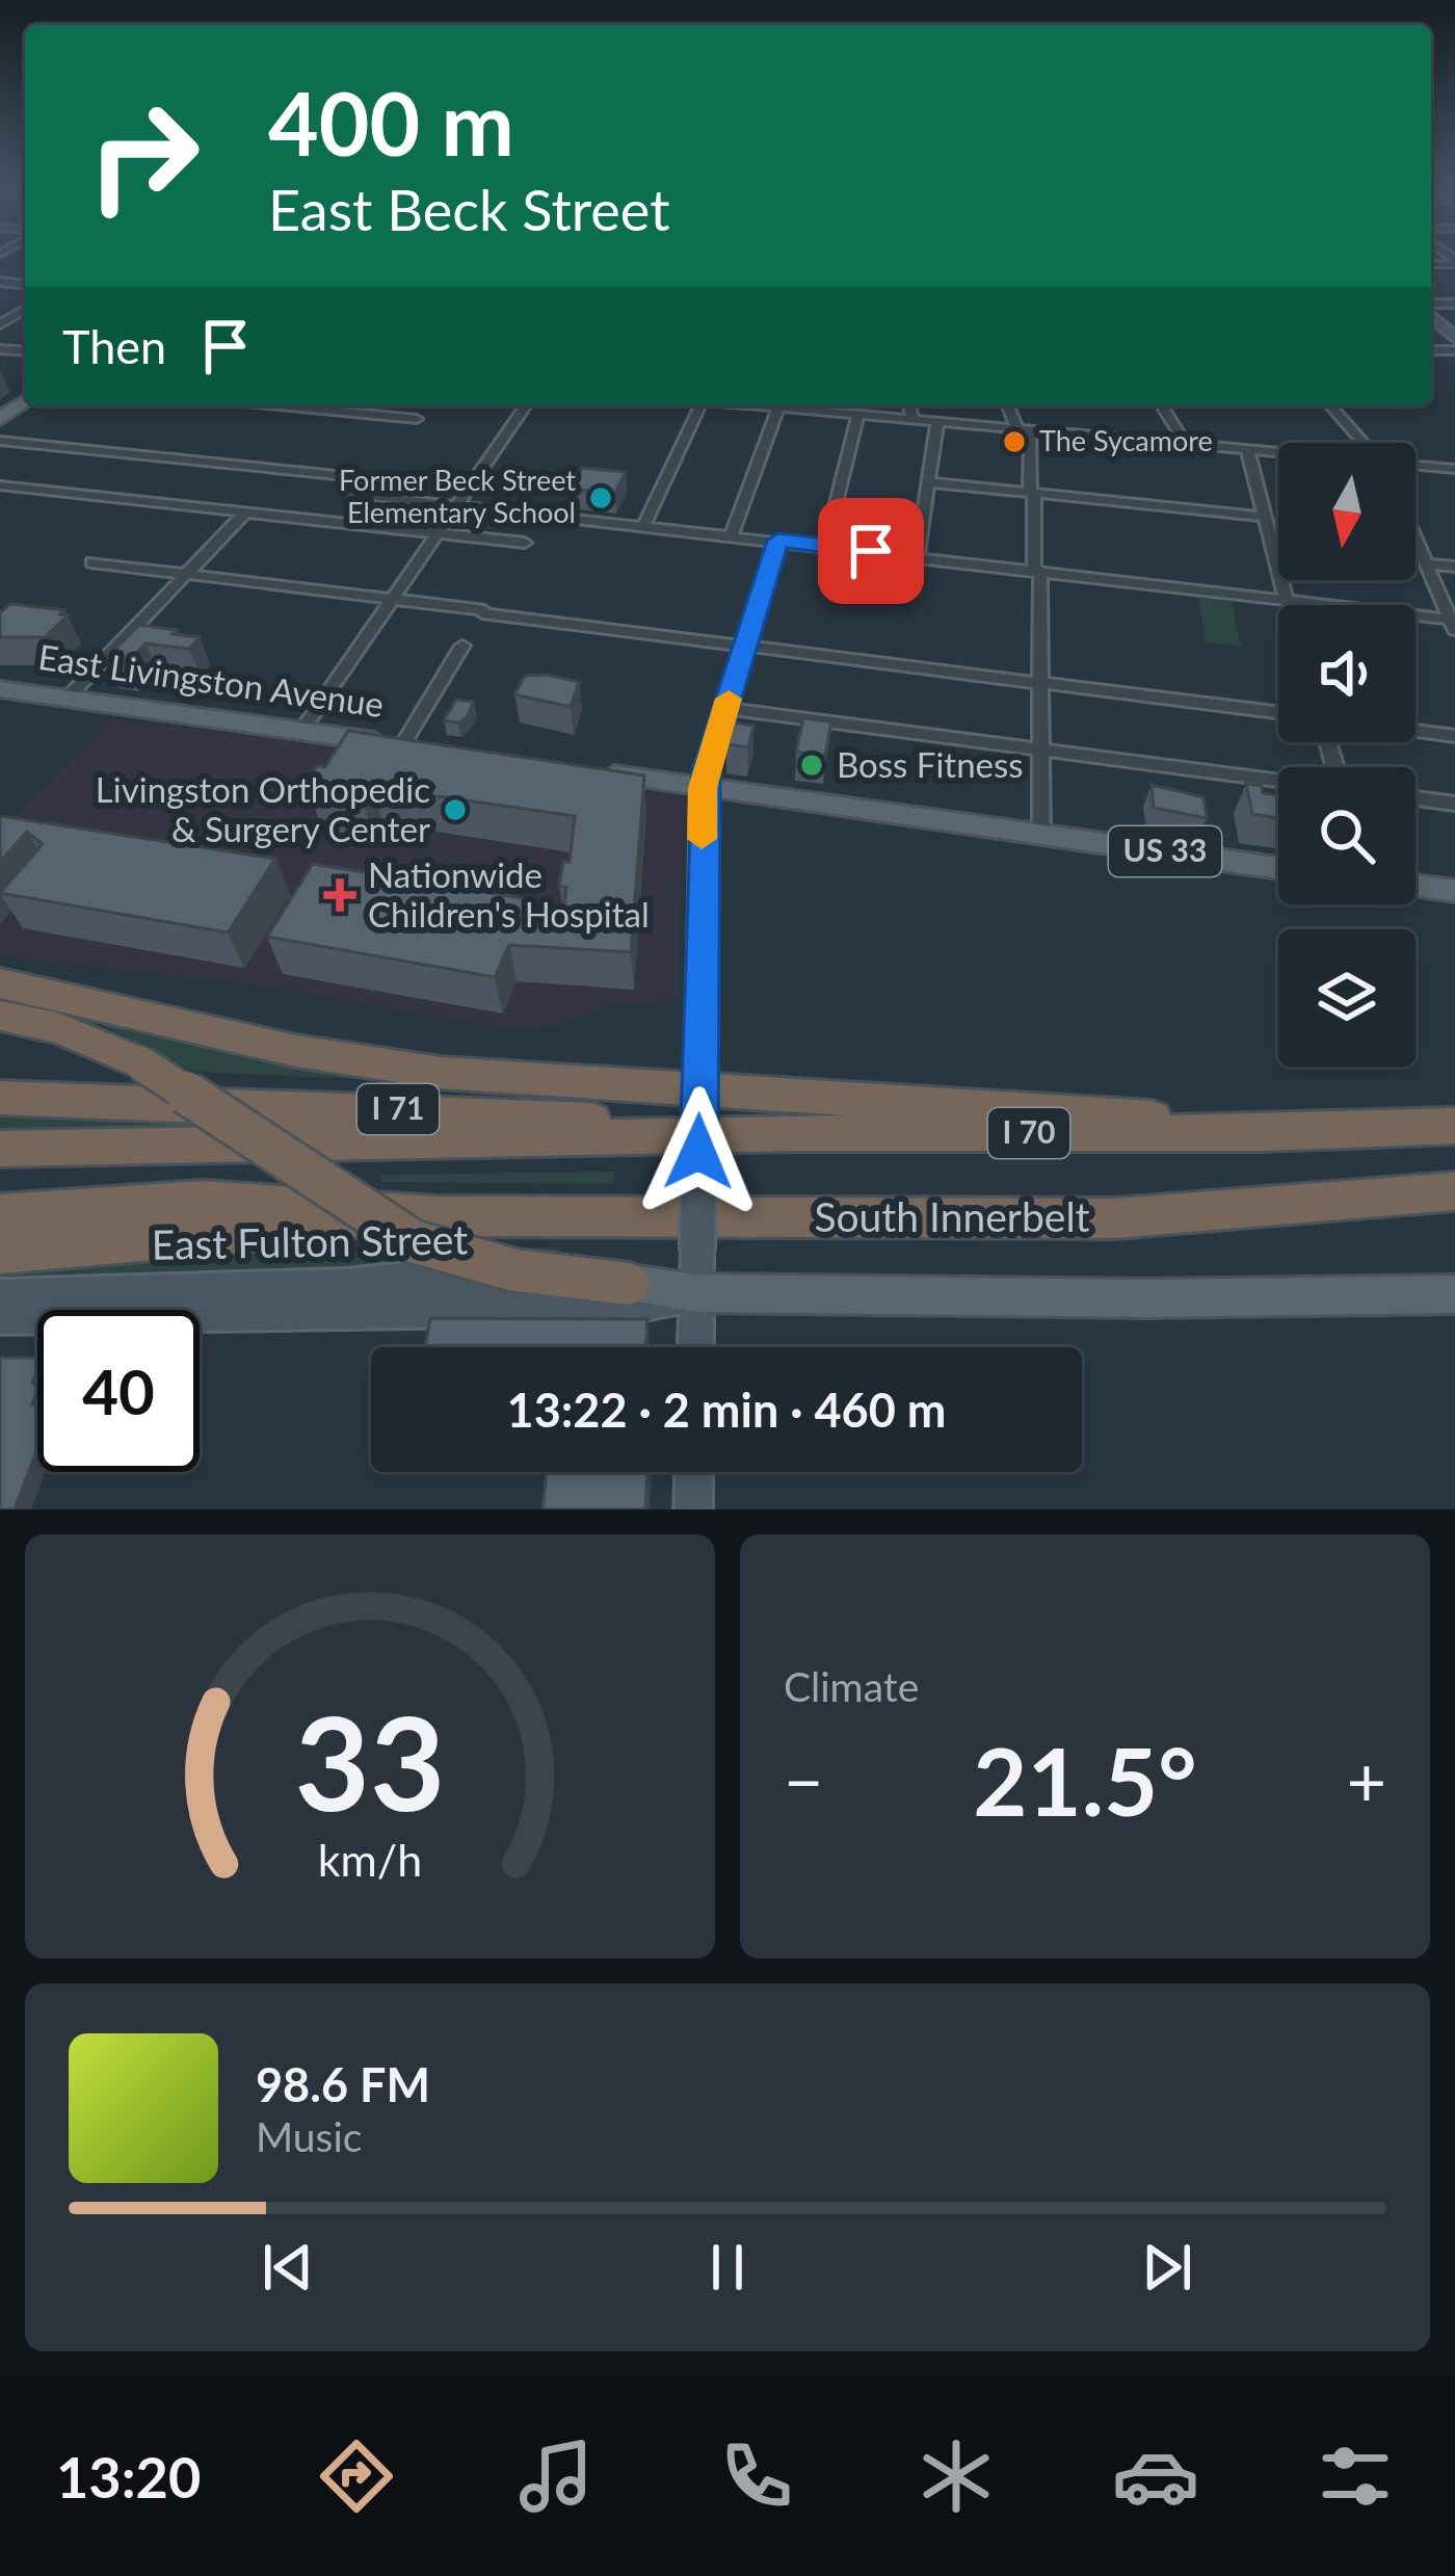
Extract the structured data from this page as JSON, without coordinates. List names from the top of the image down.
{
  "streets": {
    "highway": ["I 71", "I 70", "South Innerbelt"],
    "main road": ["East Livingston Avenue", "US 33", "East Fulton Street"]
  },
  "crossings": [
    ["I 71", "I 70"]
  ],
  "places": {
    "other": [
      "The Sycamore",
      "Former Beck Street Elementary School",
      "Boss Fitness",
      "Livingston Orthopedic & Surgery Center"
    ],
    "health": ["Nationwide Children's Hospital"]
  },
  "north": "bottom",
  "page": {
    "turn": ["400 m", "East Beck Street"],
    "then": "Then",
    "limit": "40",
    "trip": "13:22 · 2 min · 460 m",
    "tile": "Climate",
    "heat": ["−", "21.5°", "+"],
    "song": ["98.6 FM", "Music"],
    "tabs": "13:20",
    "gauge": ["33", "km/h"]
  }
}
